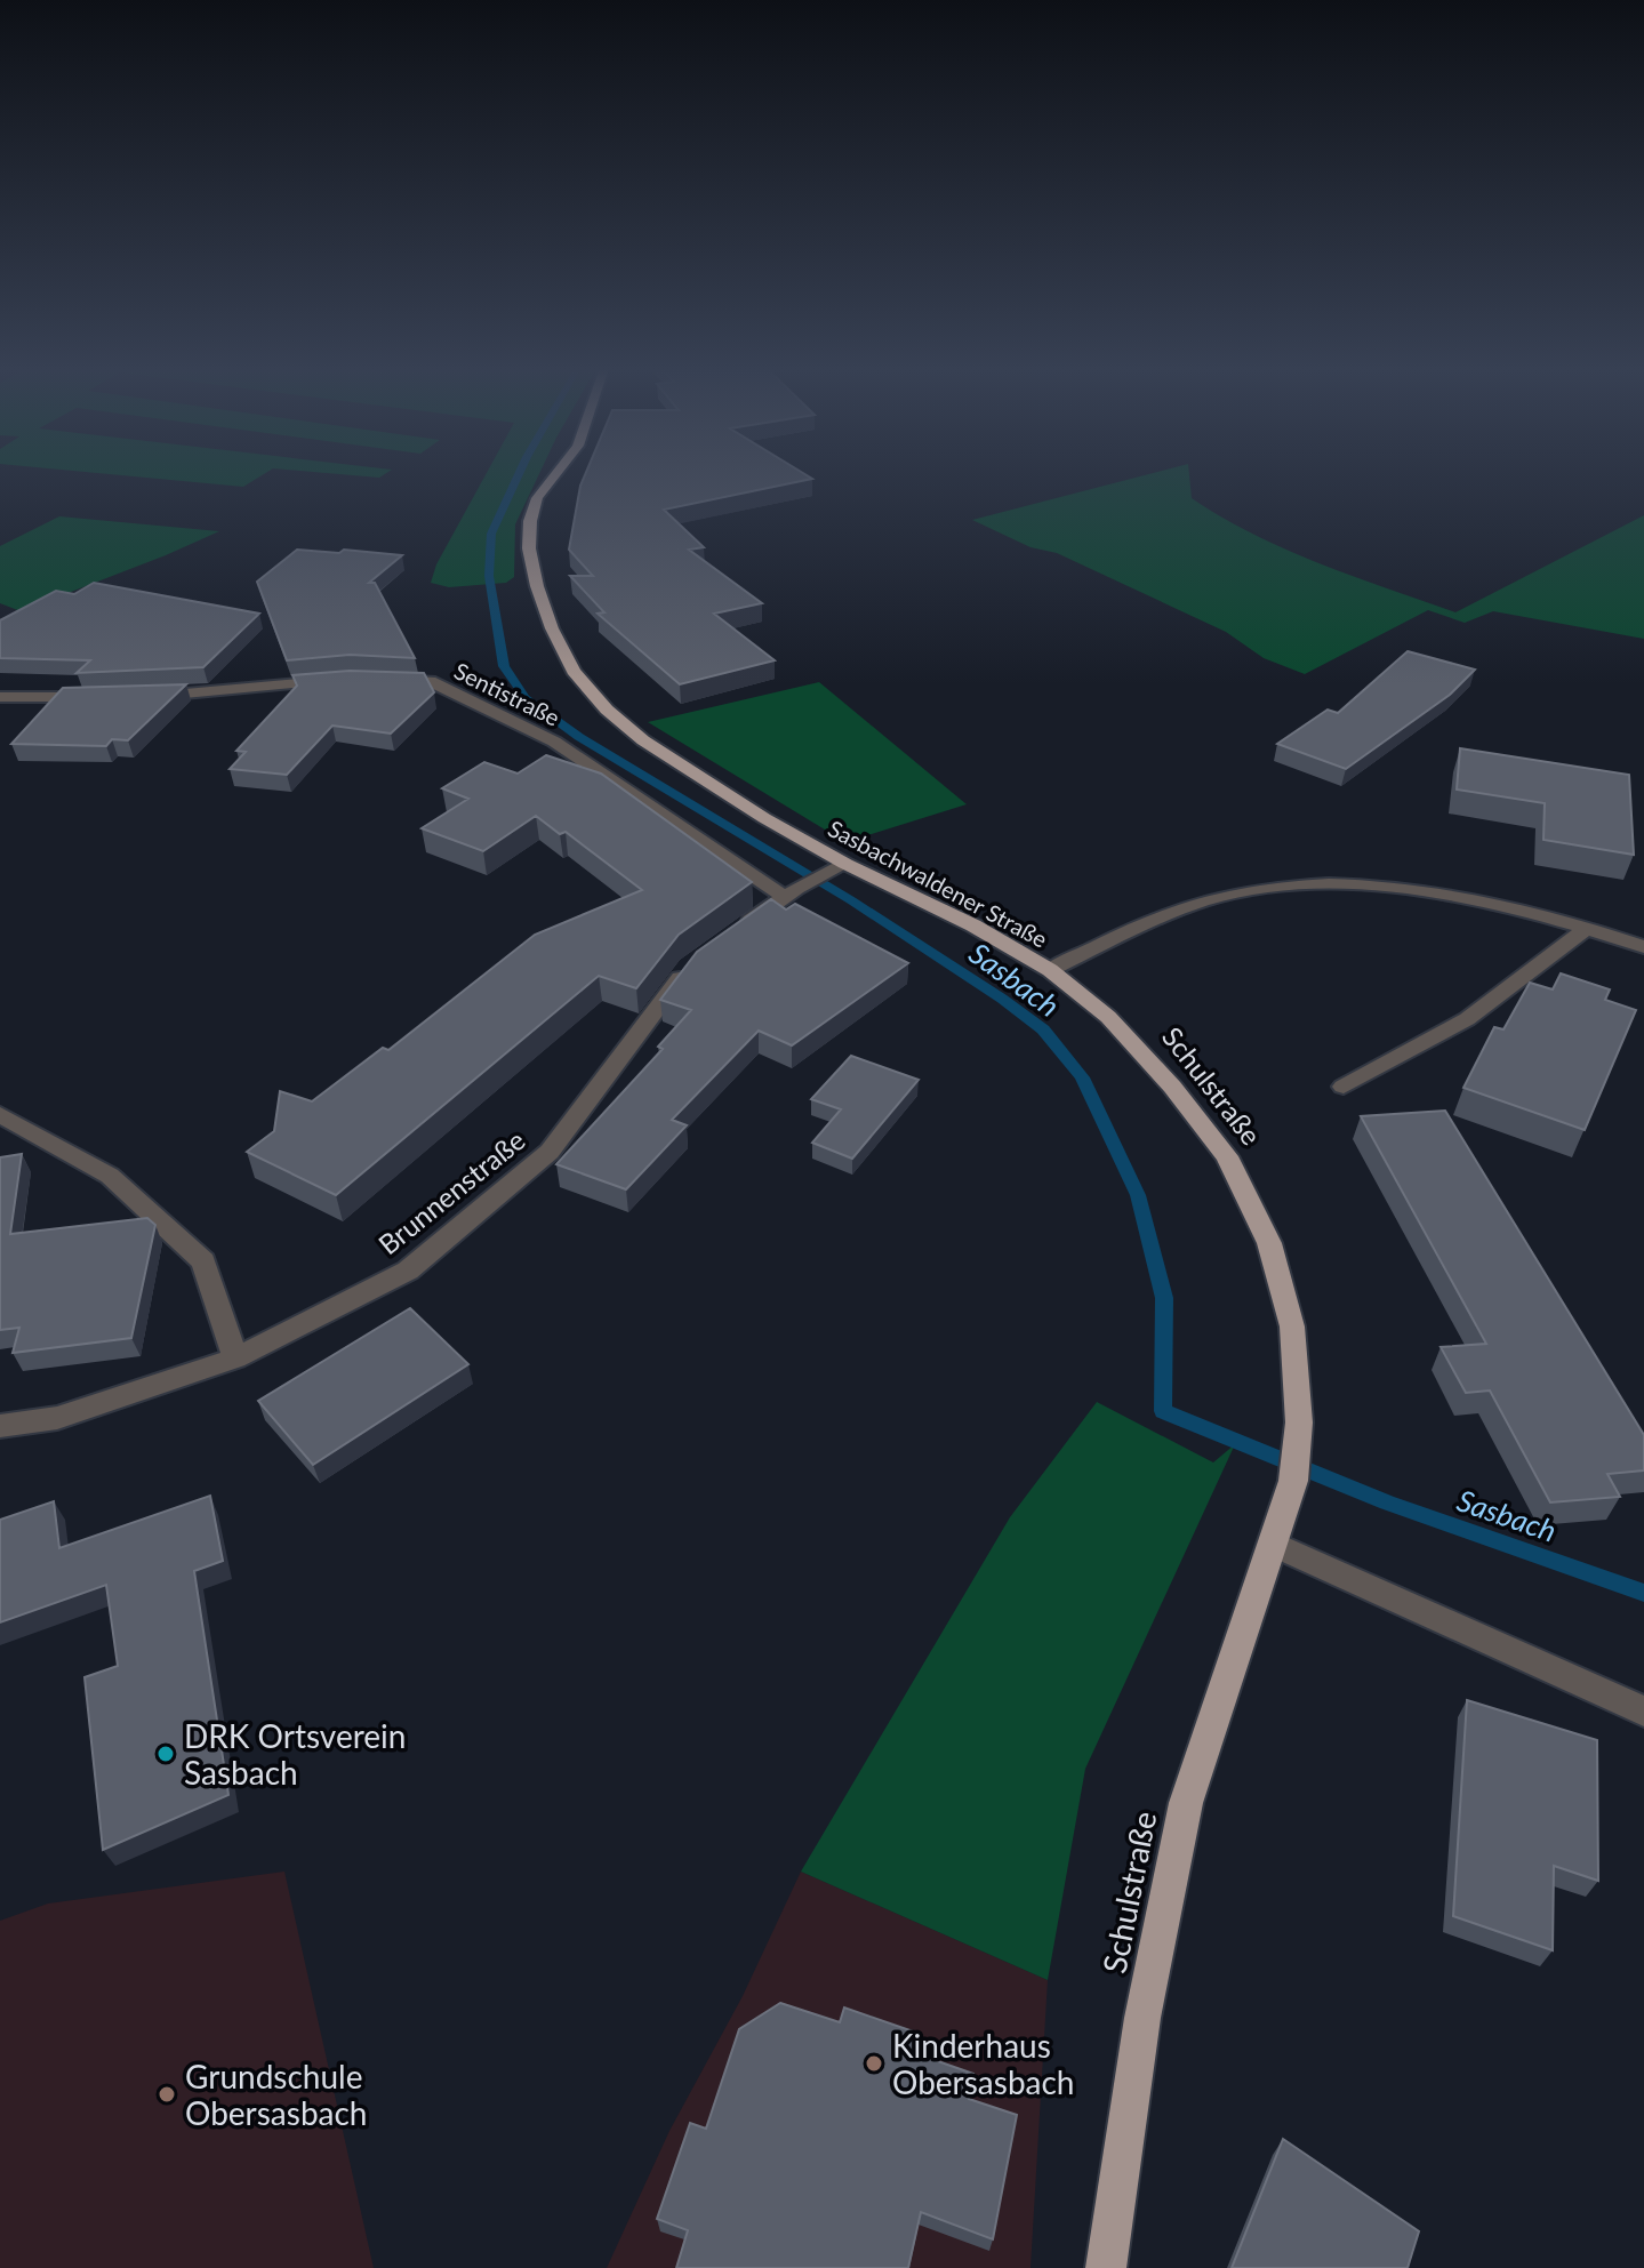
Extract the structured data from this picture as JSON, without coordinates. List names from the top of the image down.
{
  "streets": {
    "main road": ["Sasbachwaldener Straße", "Schulstraße"],
    "street": ["Sentistraße", "Brunnenstraße"]
  },
  "crossings": [
    ["Sasbachwaldener Straße", "Schulstraße"]
  ],
  "water": ["Sasbach"],
  "places": ["DRK Ortsverein Sasbach", "Kinderhaus Obersasbach", "Grundschule Obersasbach"]
}
